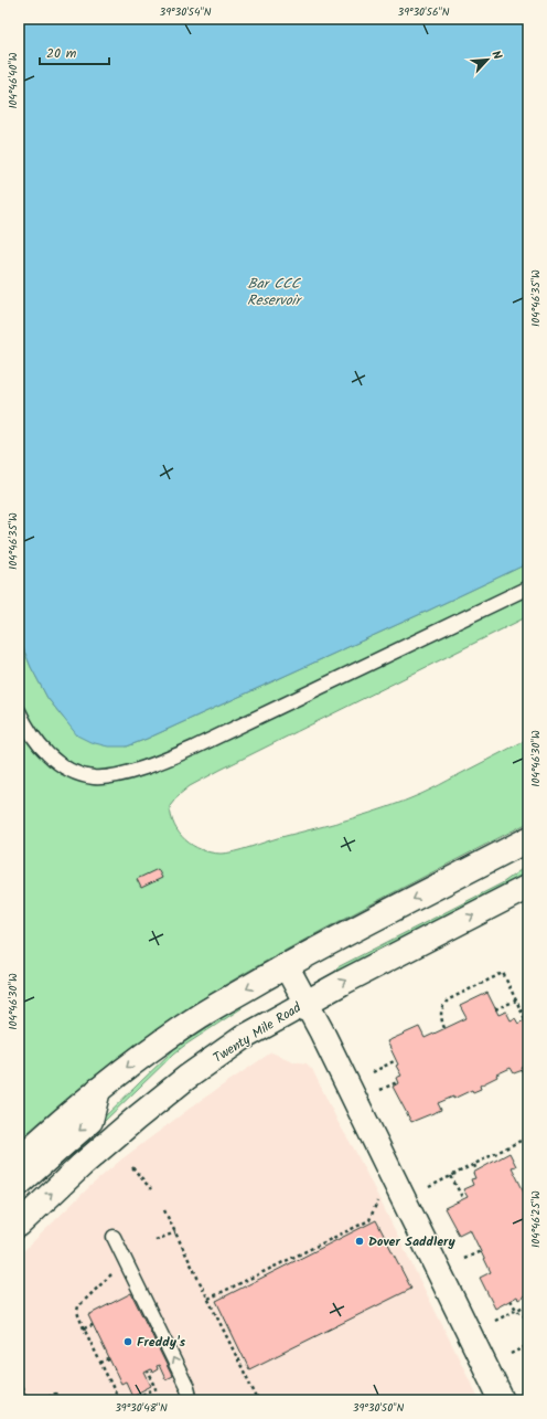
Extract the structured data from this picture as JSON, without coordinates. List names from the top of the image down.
{
  "streets": {
    "main road": ["Twenty Mile Road"]
  },
  "water": ["Bar CCC Reservoir"],
  "places": ["Dover Saddlery", "Freddy's"],
  "scale_bar": "20 m",
  "north": "top right",
  "coordinates": [
    "39°30'54\"N",
    "39°30'56\"N",
    "104°46'40\"W",
    "104°46'35\"W",
    "104°46'30\"W",
    "104°46'25\"W",
    "39°30'48\"N",
    "39°30'50\"N"
  ]
}
